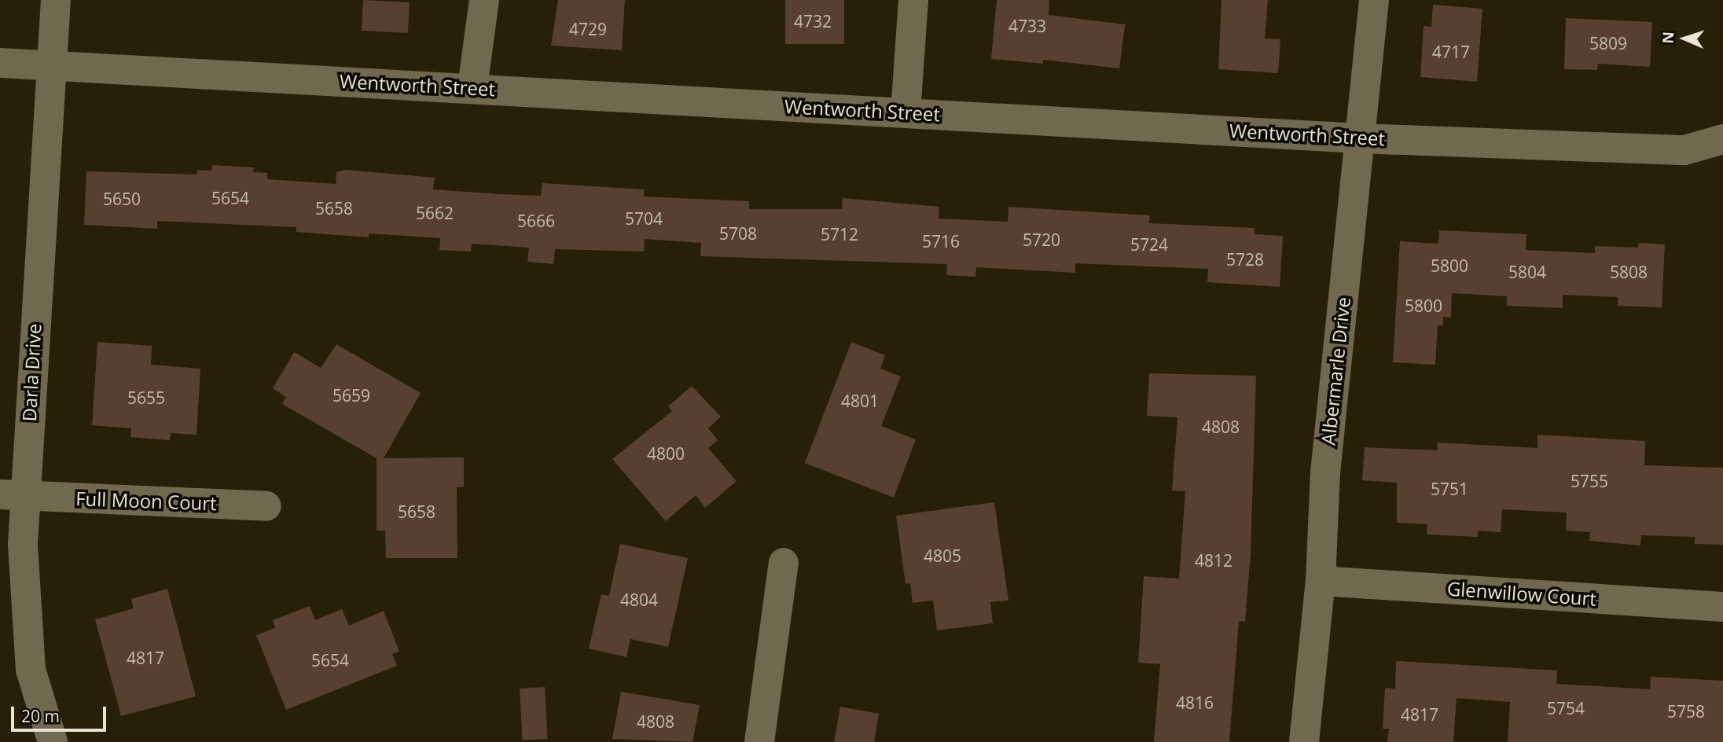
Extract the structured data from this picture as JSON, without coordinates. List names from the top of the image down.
{
  "streets": {
    "street": [
      "Wentworth Street",
      "Albermarle Drive",
      "Darla Drive",
      "Full Moon Court",
      "Glenwillow Court"
    ]
  },
  "crossings": [
    ["Wentworth Street", "Albermarle Drive"],
    ["Wentworth Street", "Darla Drive"],
    ["Albermarle Drive", "Glenwillow Court"],
    ["Darla Drive", "Full Moon Court"]
  ],
  "house_numbers": [
    "4732",
    "4733",
    "4729",
    "5809",
    "4717",
    "5654",
    "5650",
    "5658",
    "5662",
    "5704",
    "5666",
    "5708",
    "5712",
    "5720",
    "5716",
    "5724",
    "5728",
    "5800",
    "5804",
    "5808",
    "5800",
    "5659",
    "5655",
    "4801",
    "4808",
    "4800",
    "5755",
    "5751",
    "5658",
    "4805",
    "4812",
    "4804",
    "4817",
    "5654",
    "4816",
    "5754",
    "5758",
    "4817",
    "4808"
  ],
  "scale_bar": "20 m",
  "north": "left"
}
